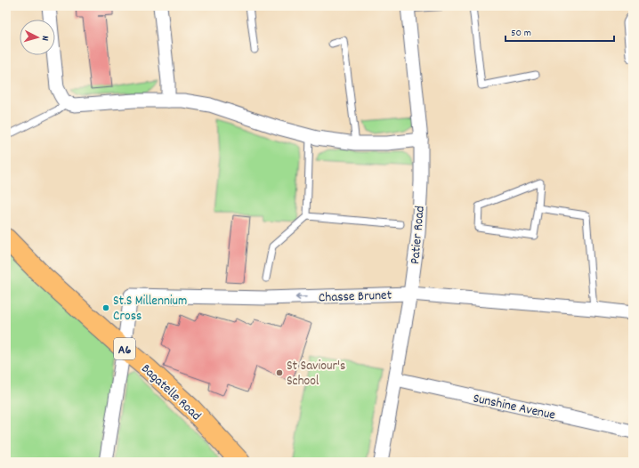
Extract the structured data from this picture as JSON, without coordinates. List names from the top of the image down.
{
  "streets": {
    "main road": ["A6", "Bagatelle Road"],
    "street": ["Patier Road", "Chasse Brunet", "Sunshine Avenue"]
  },
  "crossings": [
    ["Patier Road", "Chasse Brunet"],
    ["Patier Road", "Sunshine Avenue"],
    ["Chasse Brunet", "Bagatelle Road"]
  ],
  "one_way": ["Chasse Brunet"],
  "places": ["St.S Millennium Cross", "St Saviour's School"],
  "scale_bar": "50 m",
  "north": "right"
}
